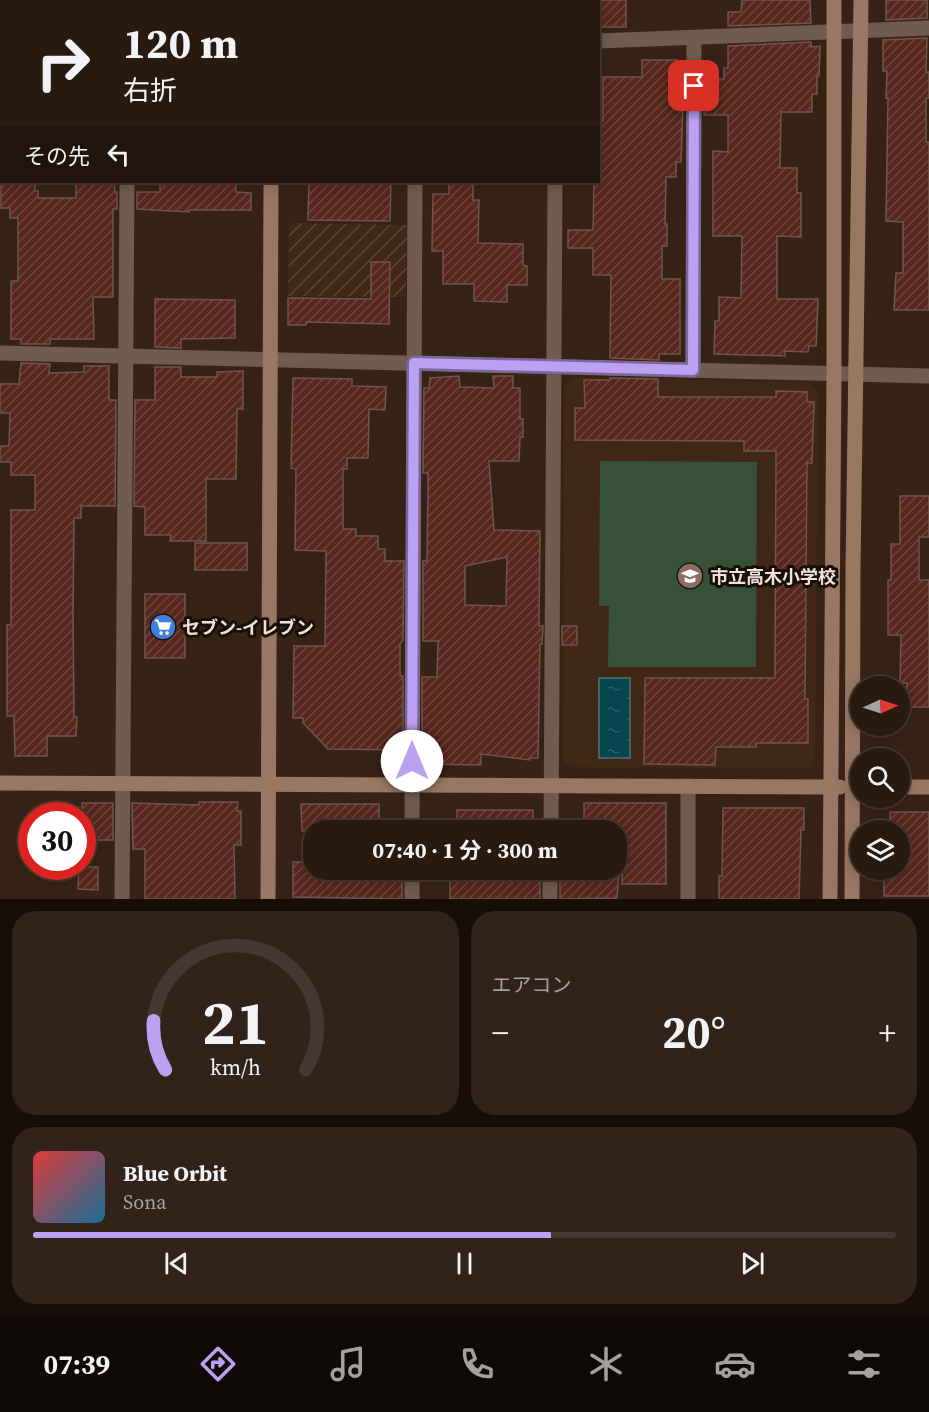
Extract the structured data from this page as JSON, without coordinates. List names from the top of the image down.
{
  "places": {
    "school or university": ["市立高木小学校"],
    "supermarket": ["セブン-イレブン"]
  },
  "north": "right",
  "page": {
    "turn": ["120 m", "右折"],
    "then": "その先",
    "limit": "30",
    "trip": "07:40 · 1 分 · 300 m",
    "tile": "エアコン",
    "heat": ["−", "20°", "+"],
    "song": ["Blue Orbit", "Sona"],
    "tabs": "07:39",
    "gauge": ["21", "km/h"]
  }
}
